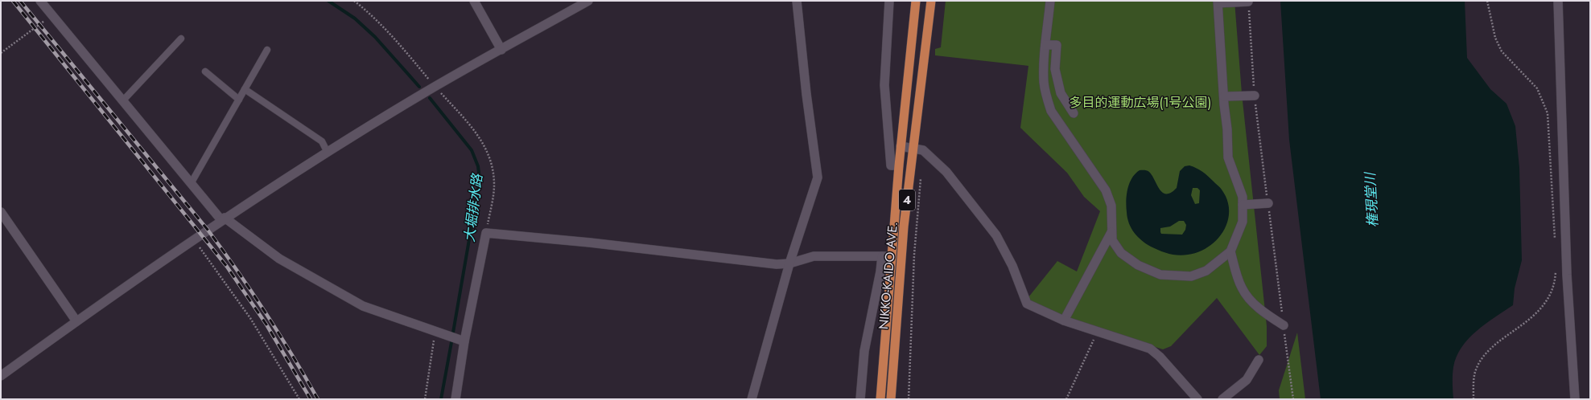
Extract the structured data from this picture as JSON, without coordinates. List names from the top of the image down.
{
  "streets": {
    "highway": ["4", "NIKKO-KAIDO AVE."]
  },
  "water": ["権現堂川", "大堀排水路"],
  "parks": ["多目的運動広場(1号公園)"]
}
